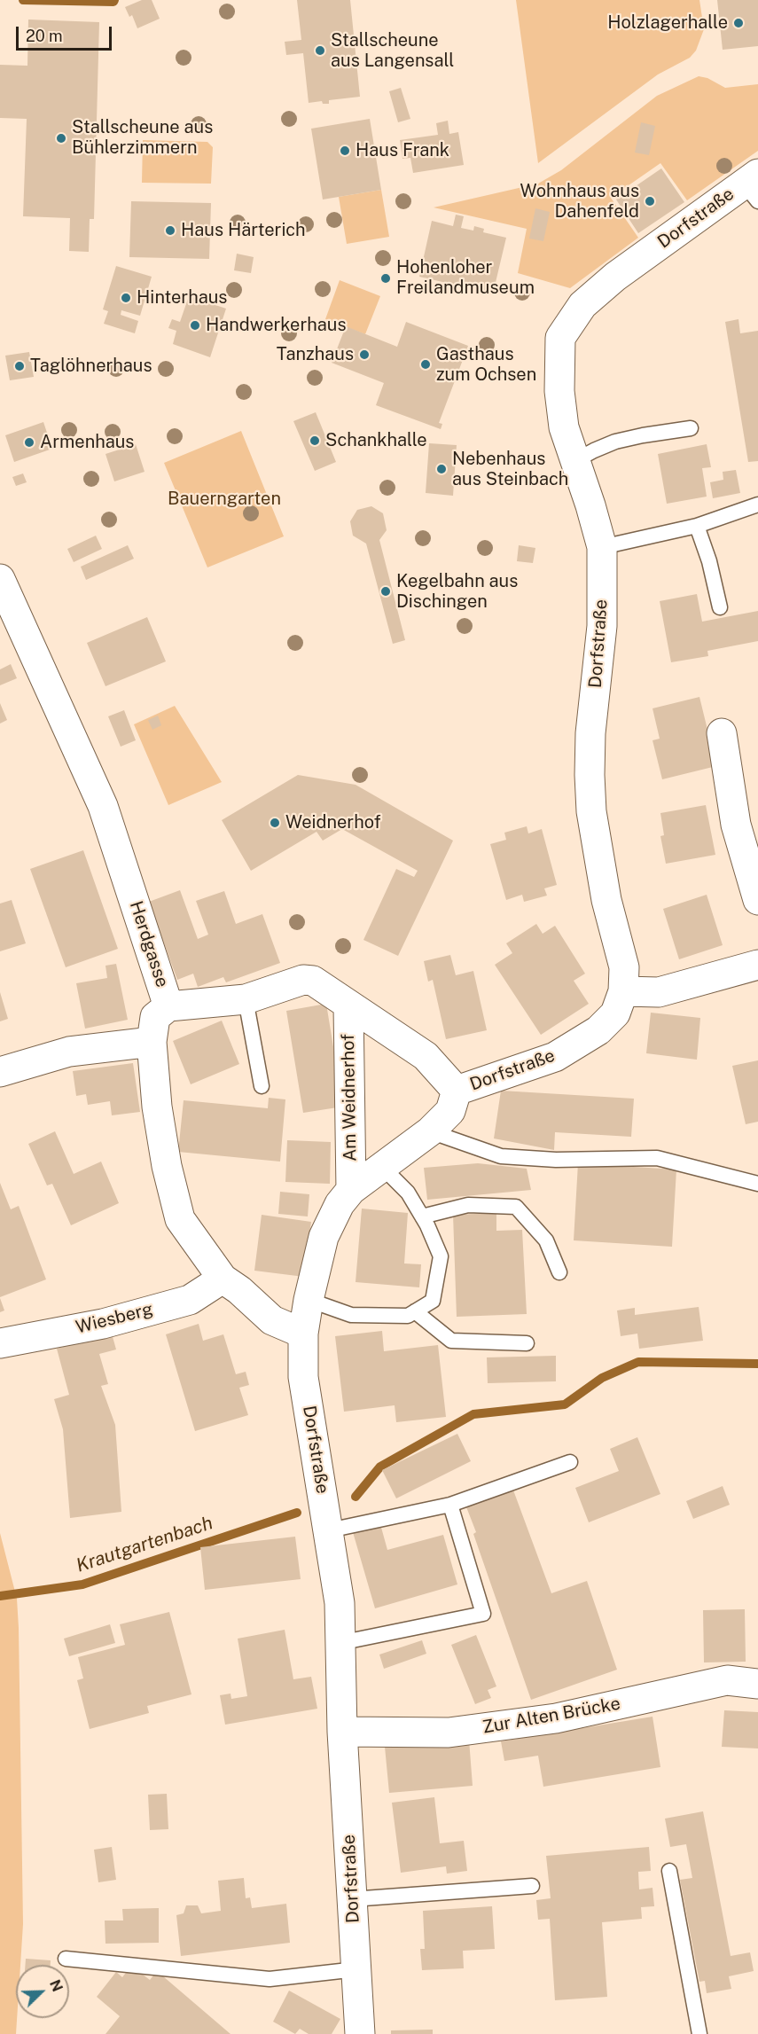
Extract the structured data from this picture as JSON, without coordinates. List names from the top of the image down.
{
  "streets": {
    "street": [
      "Dorfstraße",
      "Herdgasse",
      "Am Weidnerhof",
      "Wiesberg",
      "Zur Alten Brücke"
    ]
  },
  "crossings": [
    ["Dorfstraße", "Herdgasse"],
    ["Dorfstraße", "Am Weidnerhof"],
    ["Dorfstraße", "Zur Alten Brücke"],
    ["Herdgasse", "Am Weidnerhof"],
    ["Herdgasse", "Wiesberg"]
  ],
  "water": ["Krautgartenbach"],
  "parks": ["Bauerngarten"],
  "places": [
    "Holzlagerhalle",
    "Stallscheune aus Langensall",
    "Stallscheune aus Bühlerzimmern",
    "Haus Frank",
    "Wohnhaus aus Dahenfeld",
    "Haus Härterich",
    "Hohenloher Freilandmuseum",
    "Hinterhaus",
    "Handwerkerhaus",
    "Tanzhaus",
    "Gasthaus zum Ochsen",
    "Taglöhnerhaus",
    "Schankhalle",
    "Armenhaus",
    "Nebenhaus aus Steinbach",
    "Kegelbahn aus Dischingen",
    "Weidnerhof"
  ],
  "scale_bar": "20 m",
  "north": "top right"
}
